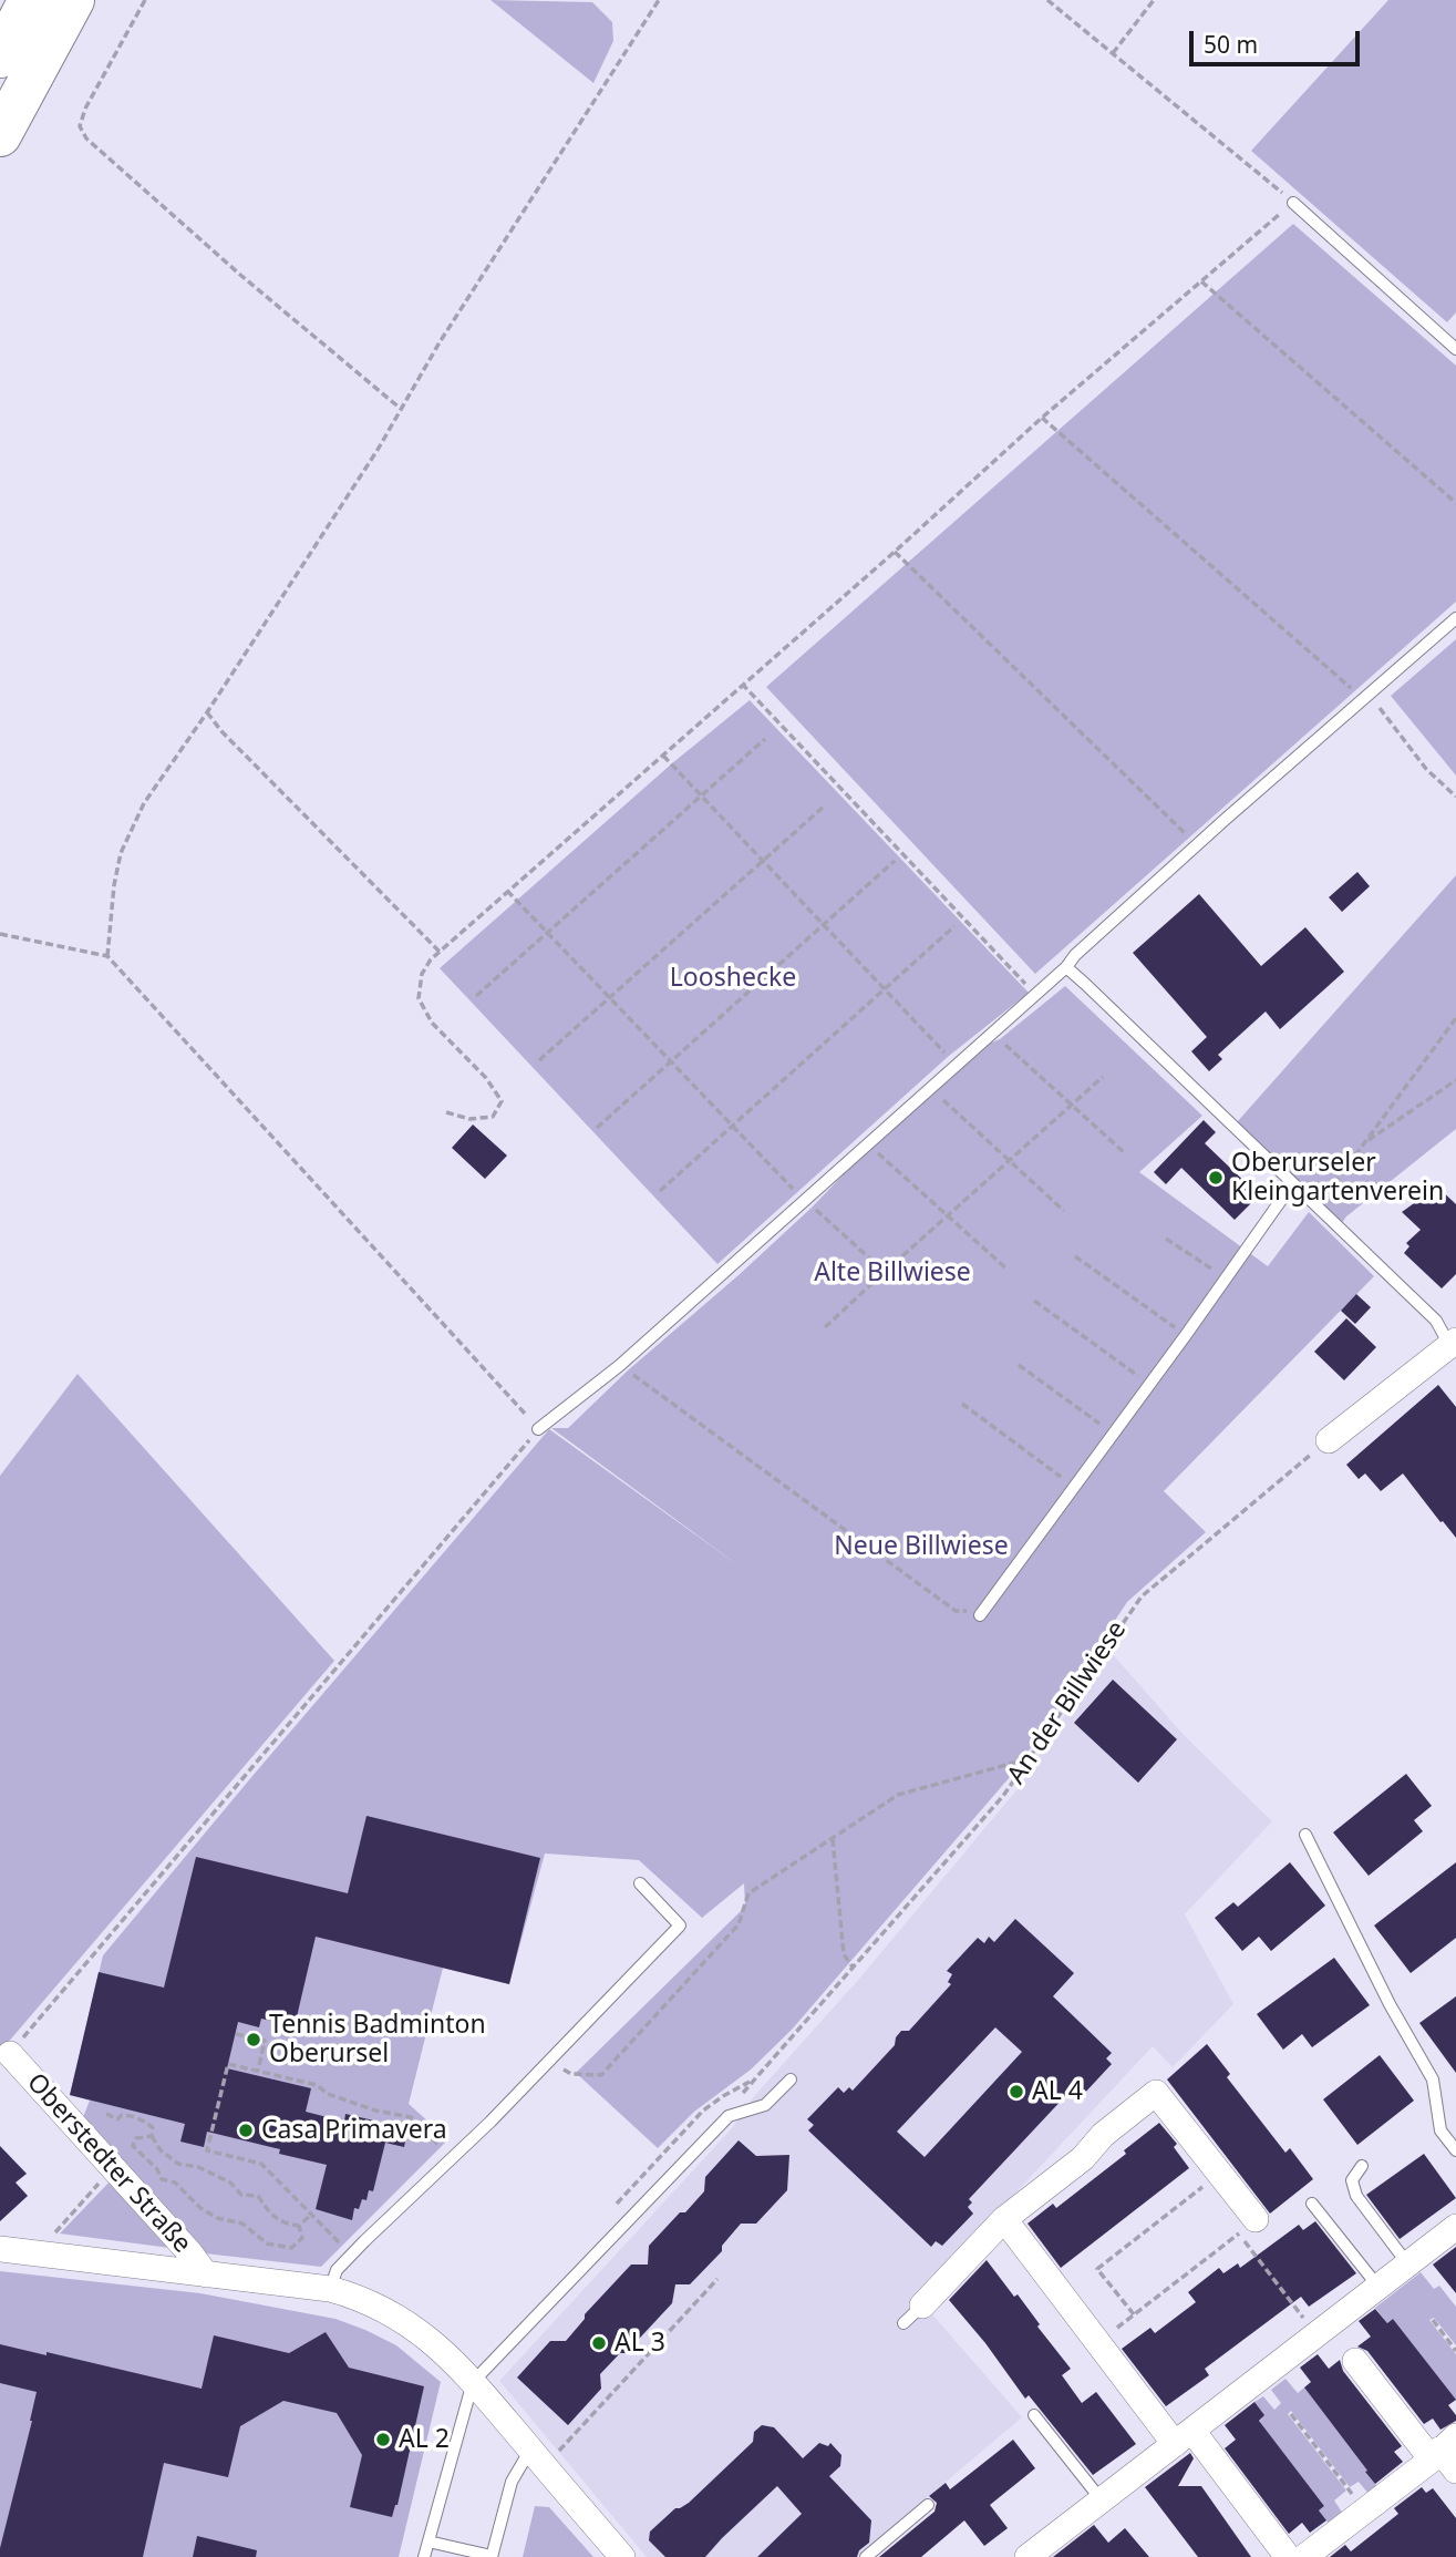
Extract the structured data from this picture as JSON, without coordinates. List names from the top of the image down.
{
  "streets": {
    "street": ["Oberstedter Straße"],
    "path": ["An der Billwiese"]
  },
  "parks": ["Looshecke", "Alte Billwiese", "Neue Billwiese"],
  "places": [
    "Oberurseler Kleingartenverein",
    "Tennis Badminton Oberursel",
    "AL 4",
    "Casa Primavera",
    "AL 3",
    "AL 2"
  ],
  "scale_bar": "50 m"
}
